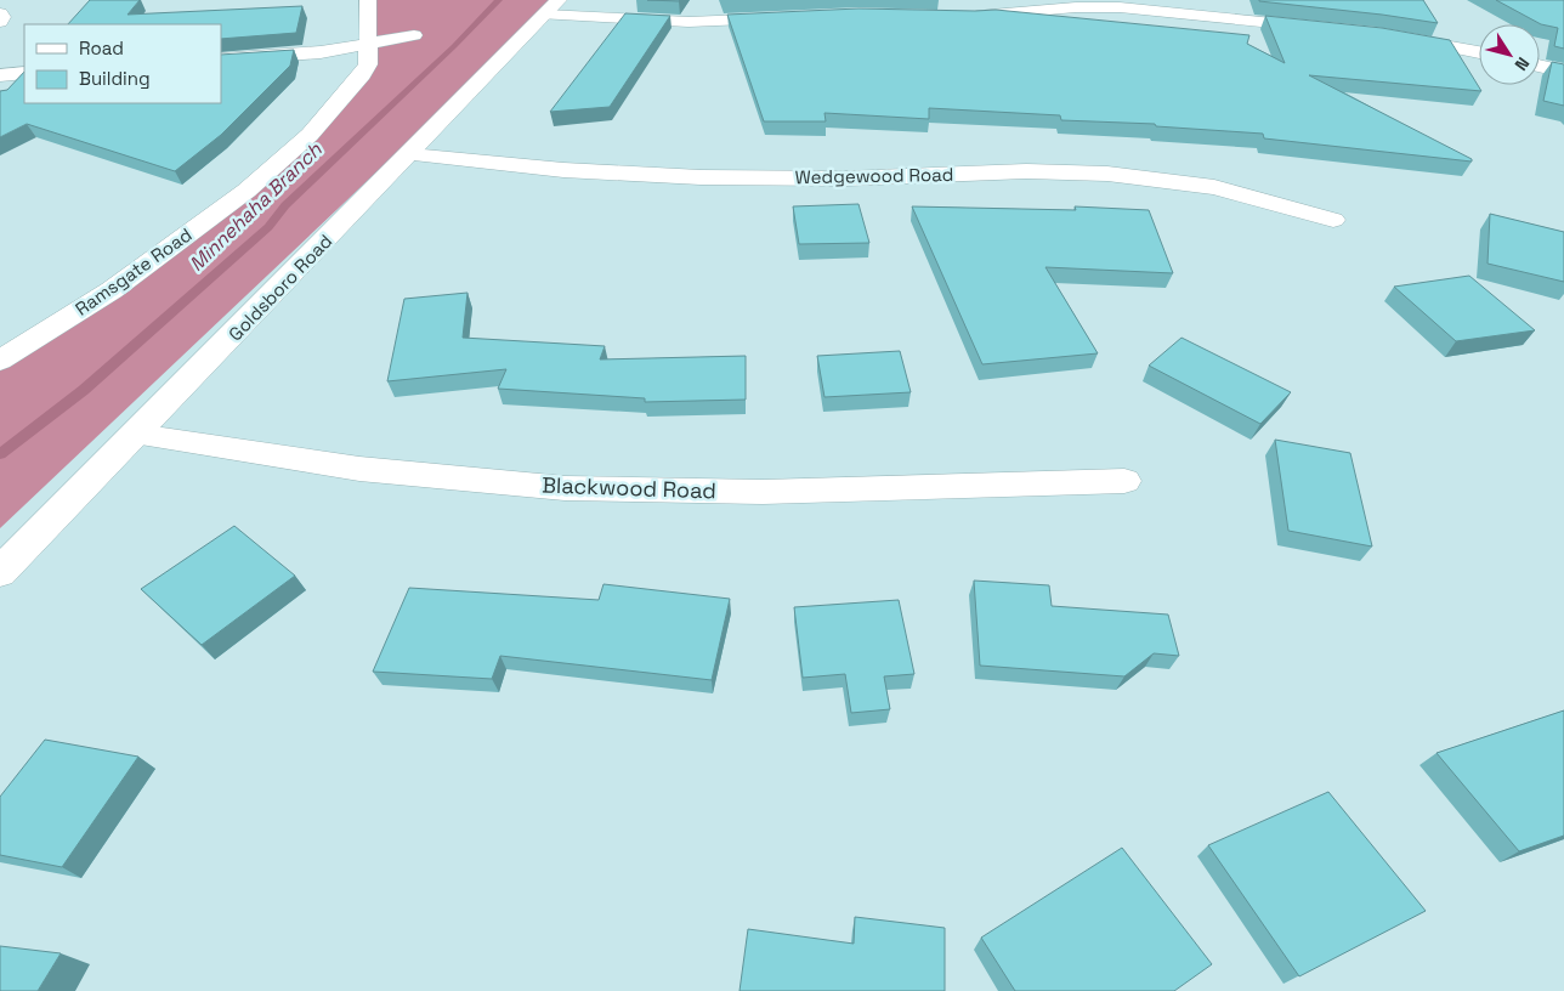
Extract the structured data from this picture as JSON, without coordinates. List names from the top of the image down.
{
  "streets": {
    "street": [
      "Wedgewood Road",
      "Ramsgate Road",
      "Goldsboro Road",
      "Blackwood Road"
    ]
  },
  "crossings": [
    ["Wedgewood Road", "Goldsboro Road"],
    ["Goldsboro Road", "Blackwood Road"]
  ],
  "water": ["Minnehaha Branch"],
  "legend": ["Road", "Building"],
  "north": "bottom right"
}
